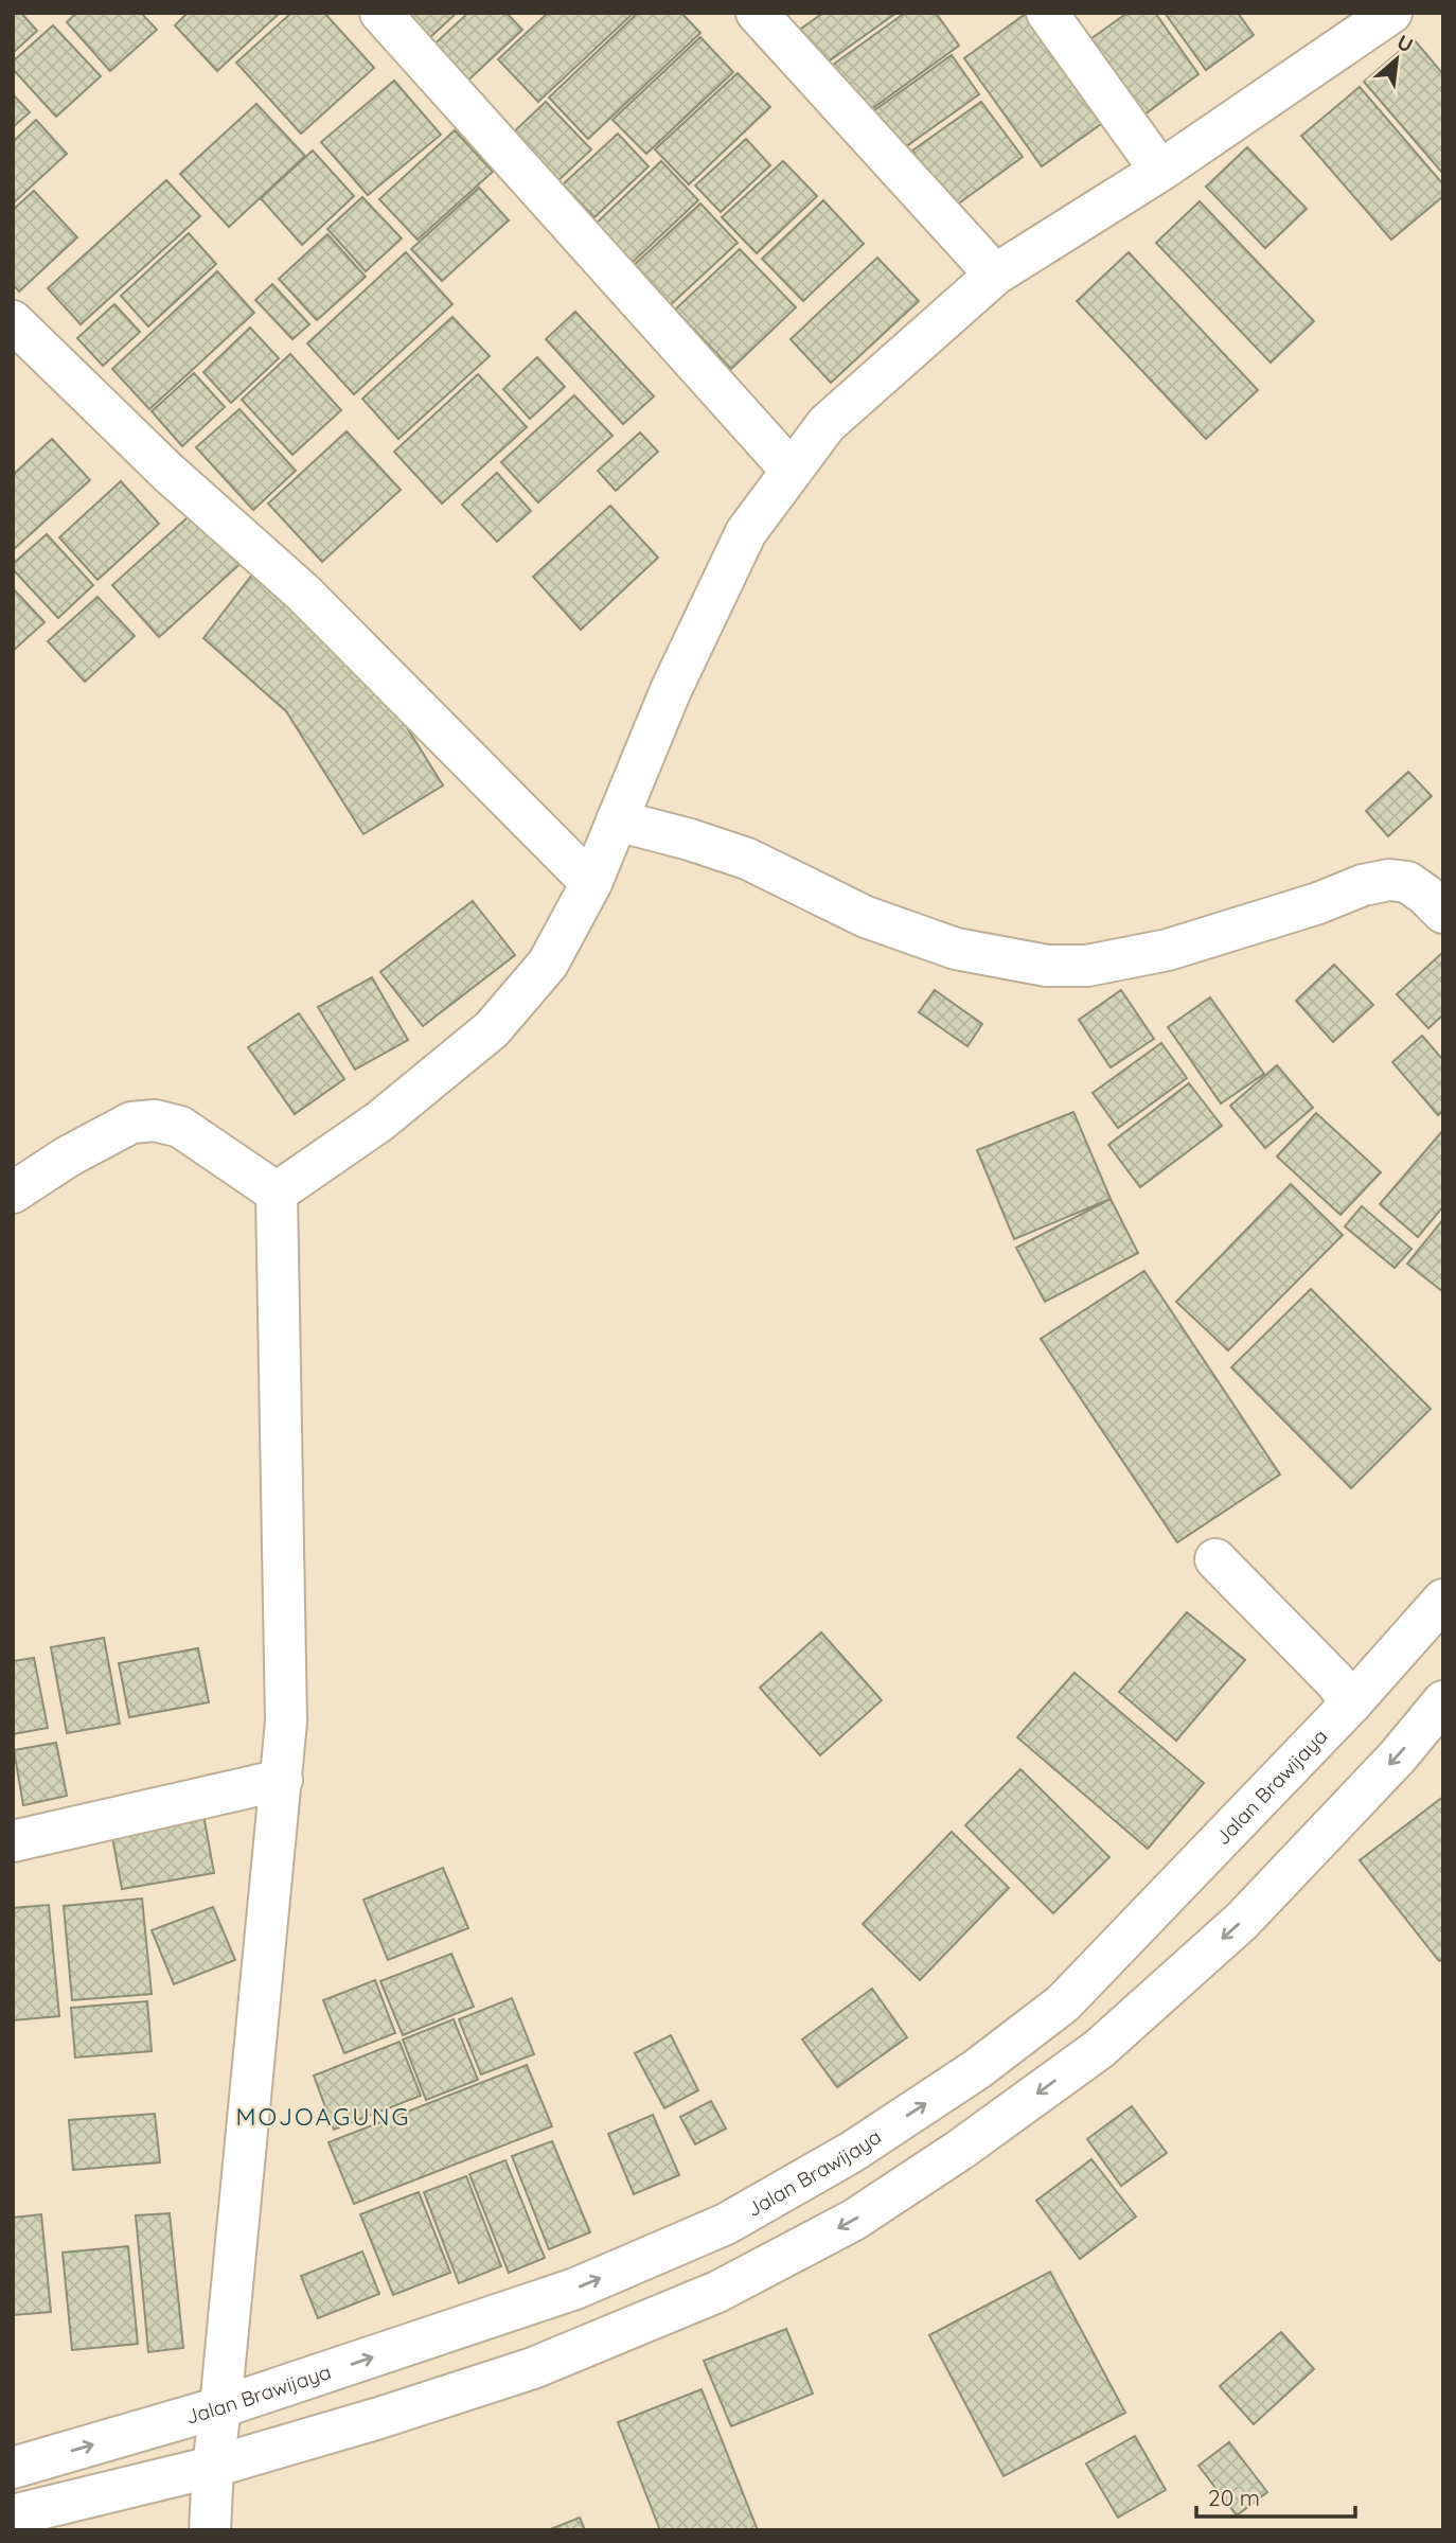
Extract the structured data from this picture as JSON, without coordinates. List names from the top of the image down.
{
  "streets": {
    "main road": ["Jalan Brawijaya"]
  },
  "districts": ["MOJOAGUNG"],
  "scale_bar": "20 m",
  "north": "top right"
}
